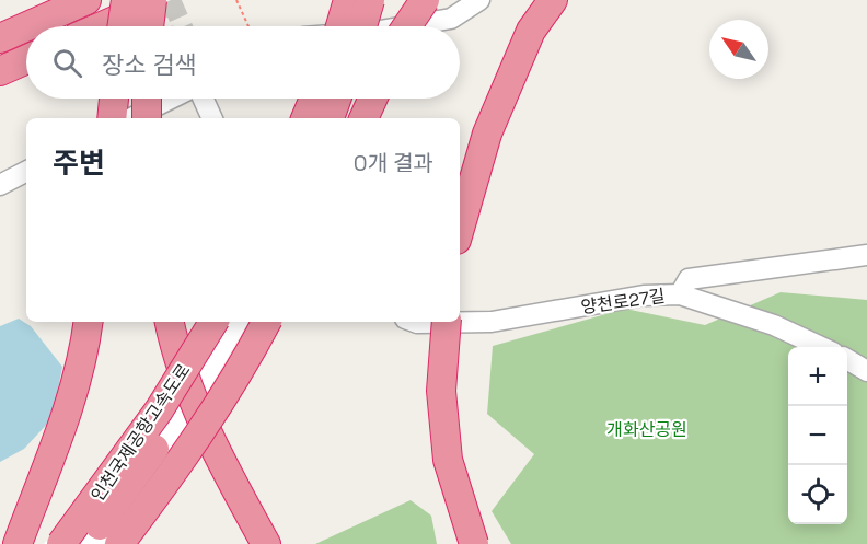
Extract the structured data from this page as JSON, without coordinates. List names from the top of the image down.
{
  "streets": {
    "highway": ["인천국제공항고속도로"],
    "street": ["양천로27길"]
  },
  "parks": ["개화산공원"],
  "north": "top left",
  "page": {
    "search": "장소 검색",
    "heading": ["주변", "0개 결과"],
    "map_buttons": ["+", "−"]
  }
}
